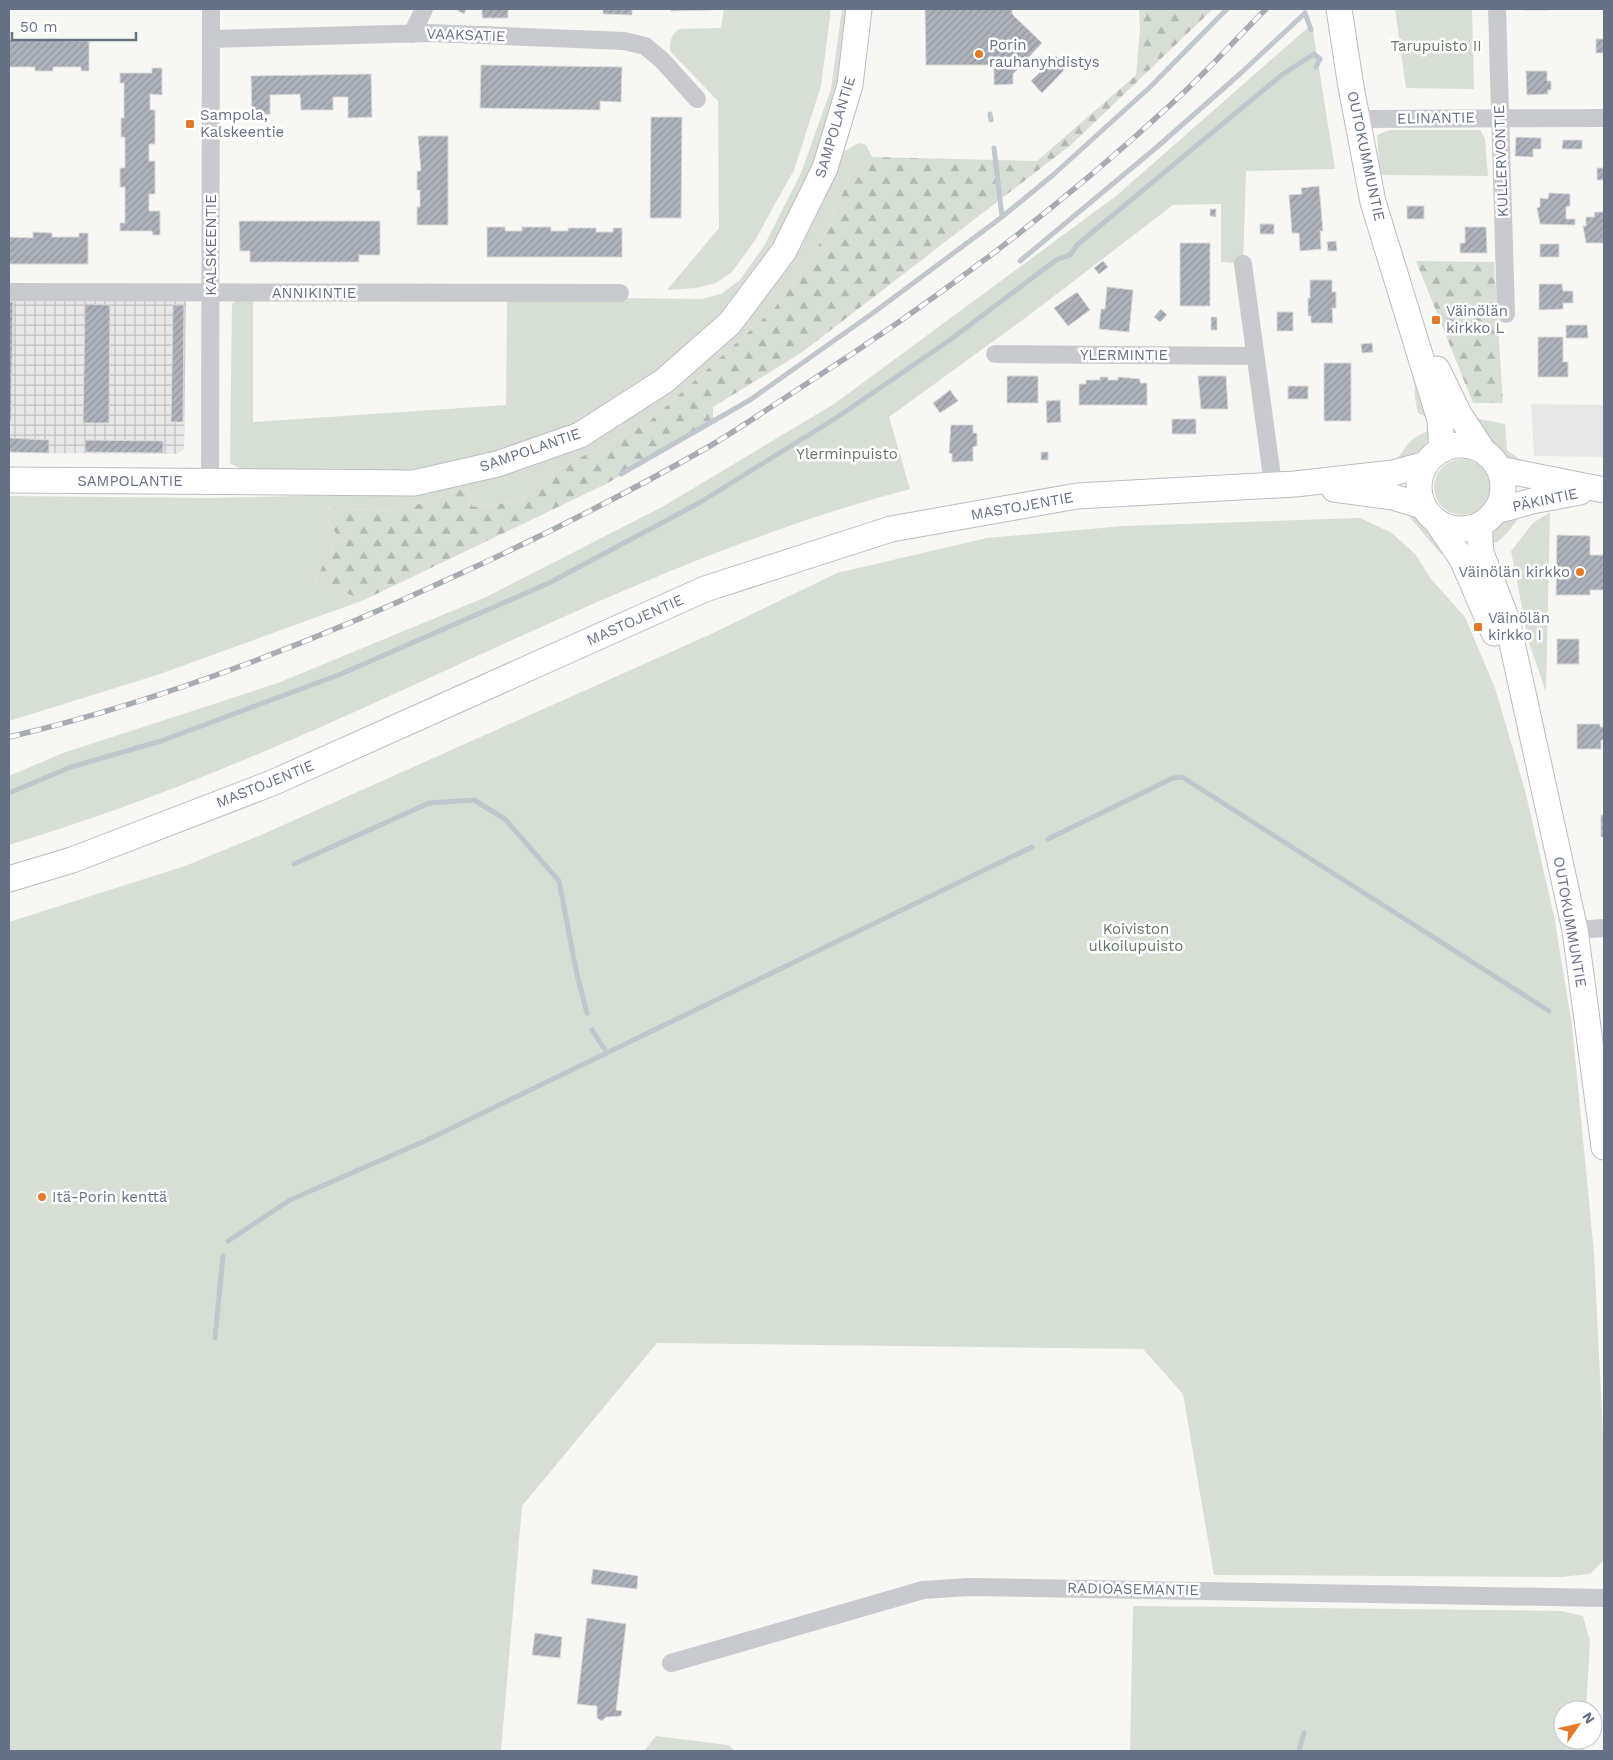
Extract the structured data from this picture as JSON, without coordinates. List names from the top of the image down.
{
  "streets": {
    "main road": [
      "SAMPOLANTIE",
      "OUTOKUMMUNTIE",
      "PÄKINTIE",
      "MASTOJENTIE"
    ],
    "street": [
      "VAAKSATIE",
      "ELINANTIE",
      "KULLERVONTIE",
      "KALSKEENTIE",
      "ANNIKINTIE",
      "YLERMINTIE",
      "RADIOASEMANTIE"
    ]
  },
  "crossings": [
    ["VAAKSATIE", "KALSKEENTIE"],
    ["ELINANTIE", "OUTOKUMMUNTIE"],
    ["ELINANTIE", "KULLERVONTIE"],
    ["SAMPOLANTIE", "KALSKEENTIE"],
    ["OUTOKUMMUNTIE", "PÄKINTIE"],
    ["OUTOKUMMUNTIE", "MASTOJENTIE"],
    ["KALSKEENTIE", "ANNIKINTIE"],
    ["PÄKINTIE", "MASTOJENTIE"]
  ],
  "parks": ["Tarupuisto II", "Ylerminpuisto", "Koiviston ulkoilupuisto"],
  "places": {
    "other": ["Porin rauhanyhdistys", "Väinölän kirkko", "Itä-Porin kenttä"],
    "transit": ["Sampola, Kalskeentie", "Väinölän kirkko L", "Väinölän kirkko I"]
  },
  "scale_bar": "50 m",
  "north": "top right"
}
